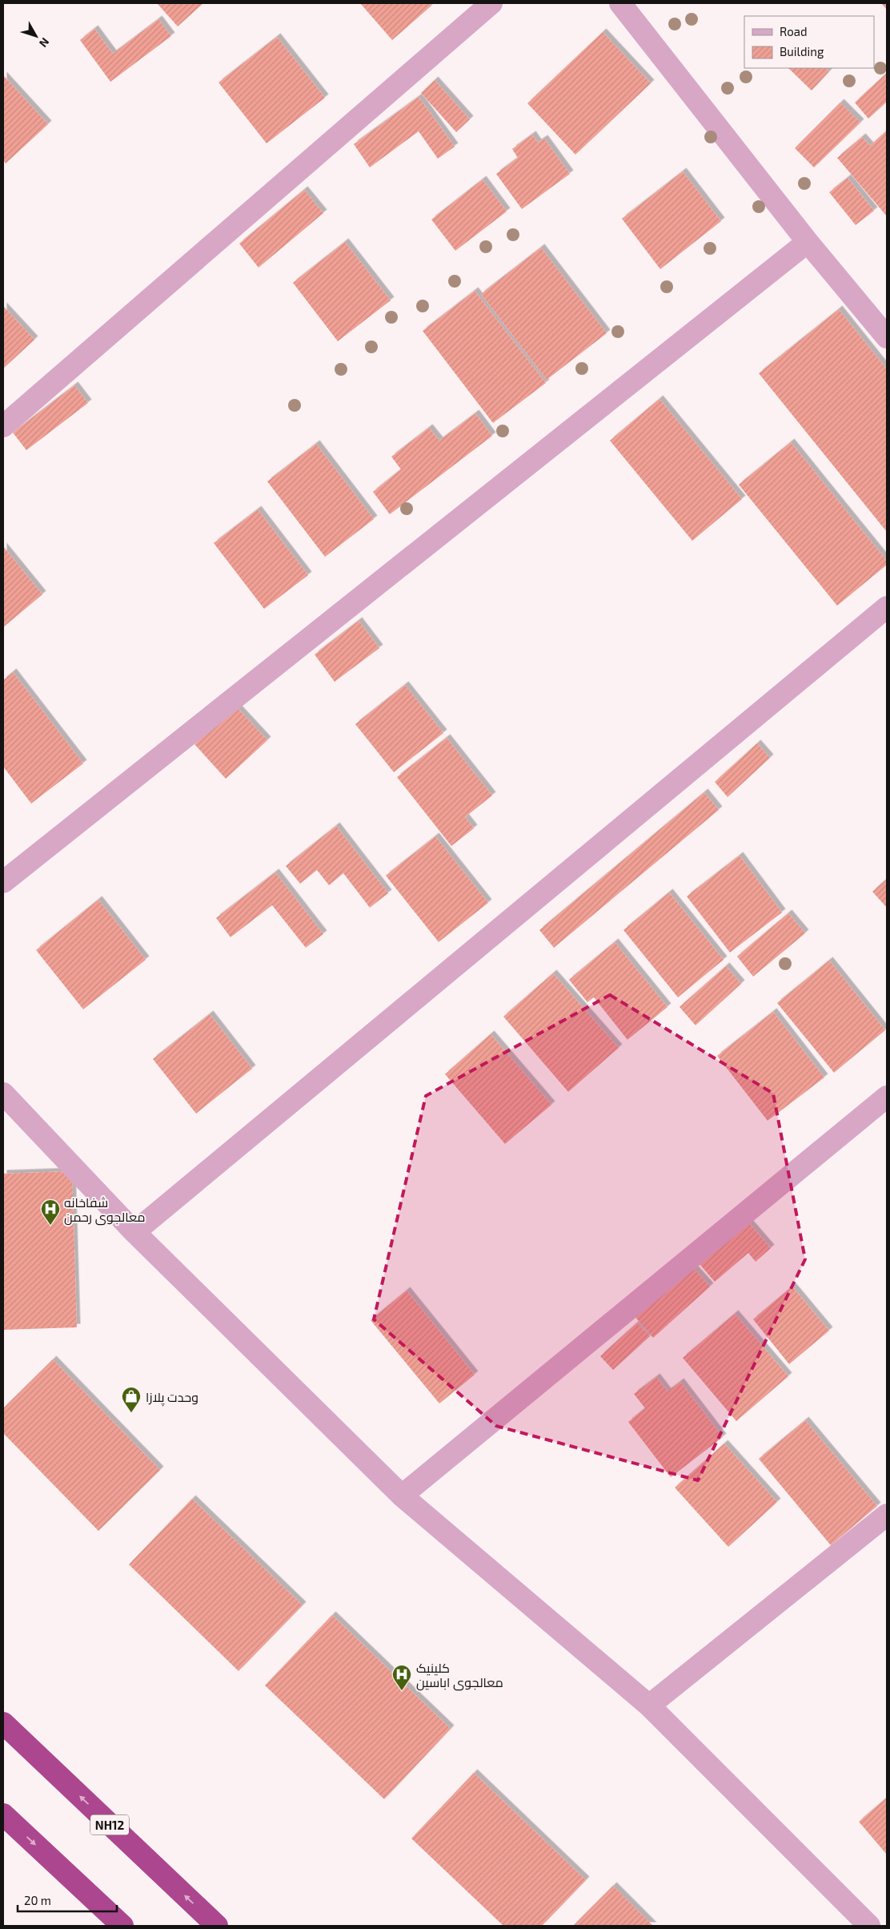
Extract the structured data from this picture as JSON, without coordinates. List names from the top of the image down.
{
  "streets": {
    "highway": ["NH12"]
  },
  "places": {
    "hospital": ["شفاخانه معالجوی رحمن", "کلینیک معالجوی اباسین"],
    "shop": ["وحدت پلازا"]
  },
  "legend": ["Road", "Building"],
  "scale_bar": "20 m",
  "north": "bottom right"
}
